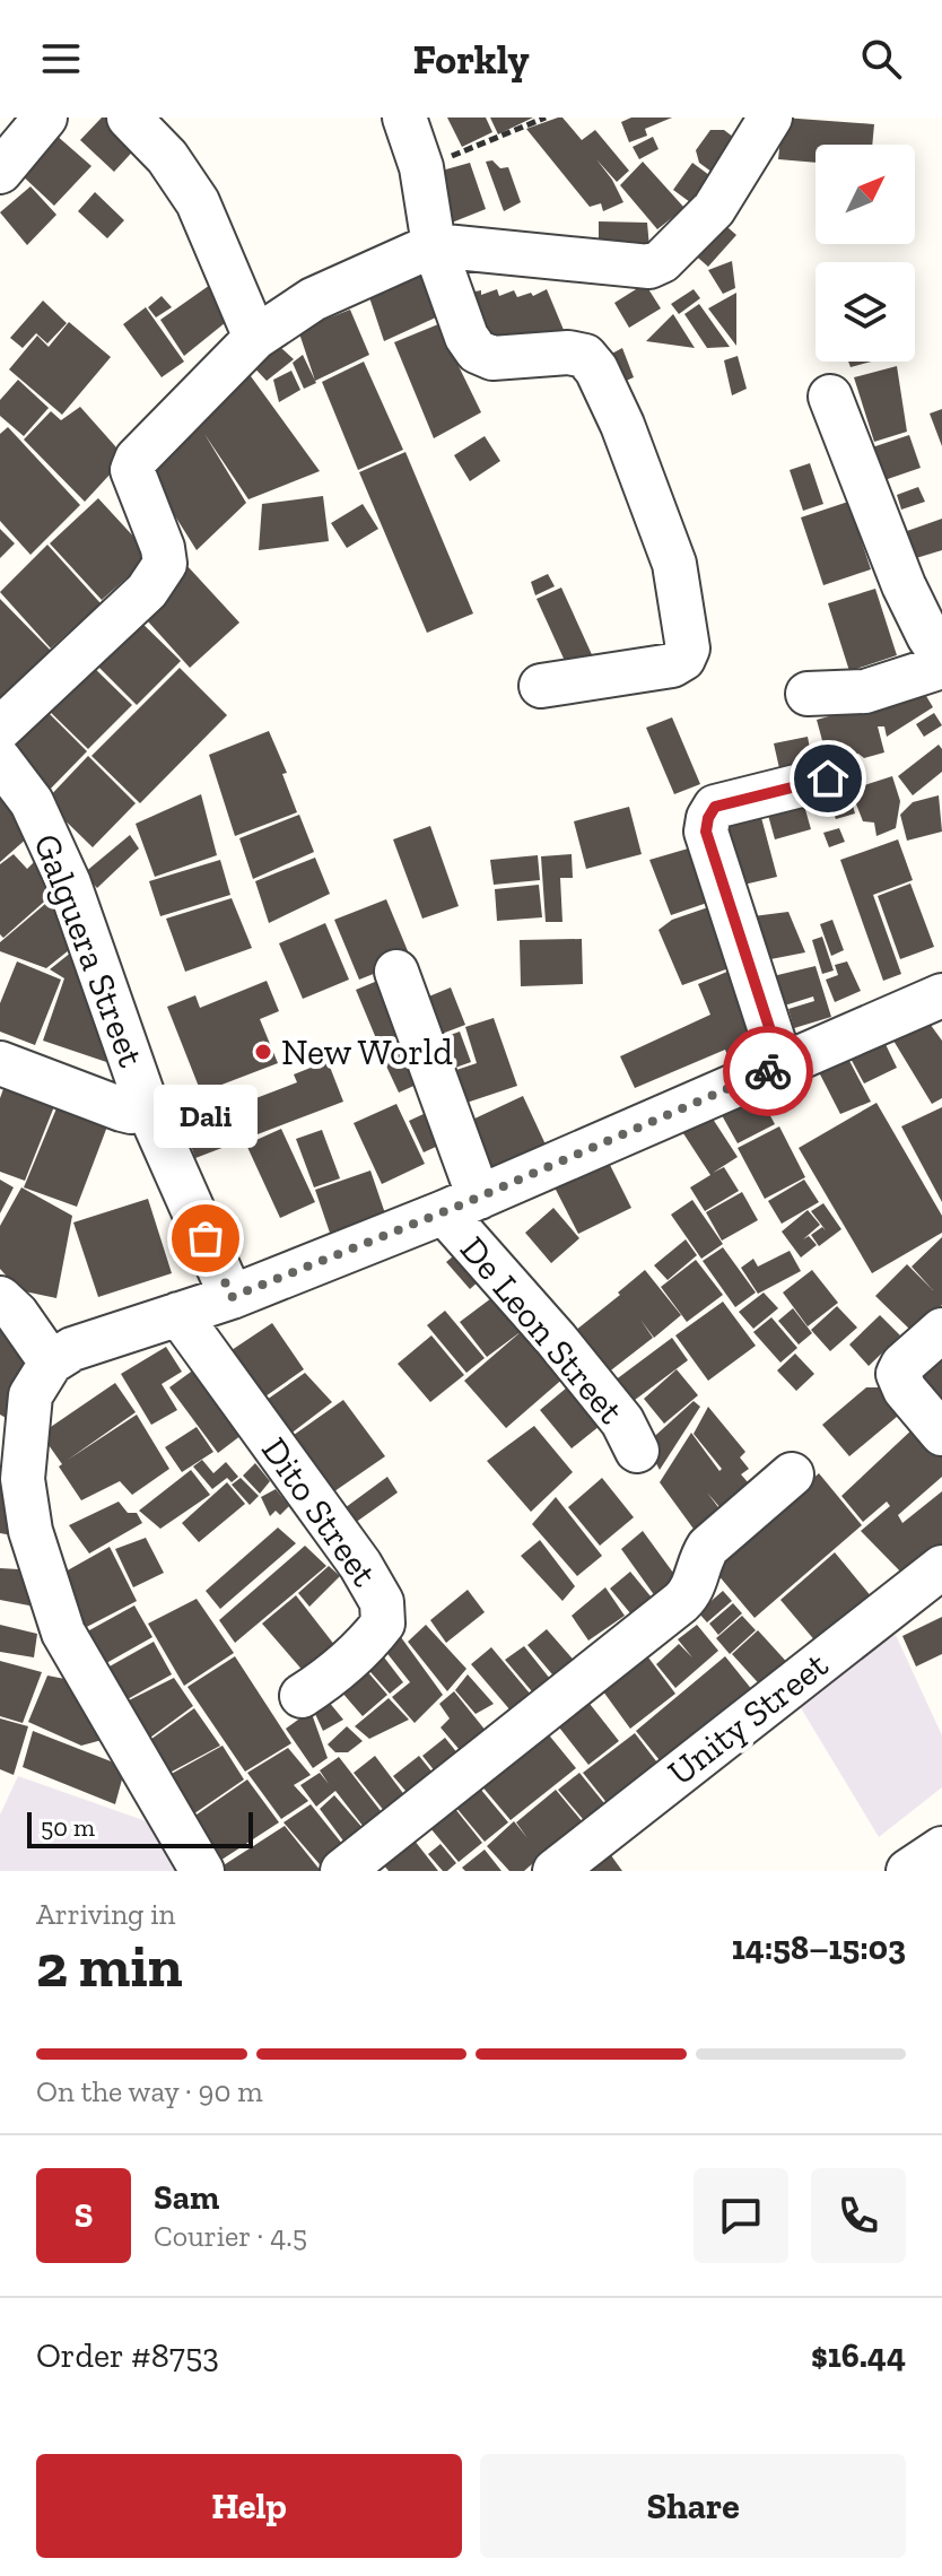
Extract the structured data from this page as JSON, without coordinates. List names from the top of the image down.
{
  "streets": {
    "street": [
      "Galguera Street",
      "De Leon Street",
      "Dito Street",
      "Unity Street"
    ]
  },
  "places": ["New World", "Dali"],
  "scale_bar": "50 m",
  "north": "top right",
  "page": {
    "header": "Forkly",
    "bubble": "Dali",
    "scale": "50 m",
    "heading": ["2 min", "Arriving in", "14:58–15:03"],
    "panel": [
      "Sam",
      "Courier · 4.5",
      "Order #8753",
      "$16.44"
    ],
    "bar": "On the way · 90 m",
    "round": "S",
    "buttons": ["Help", "Share"]
  }
}
